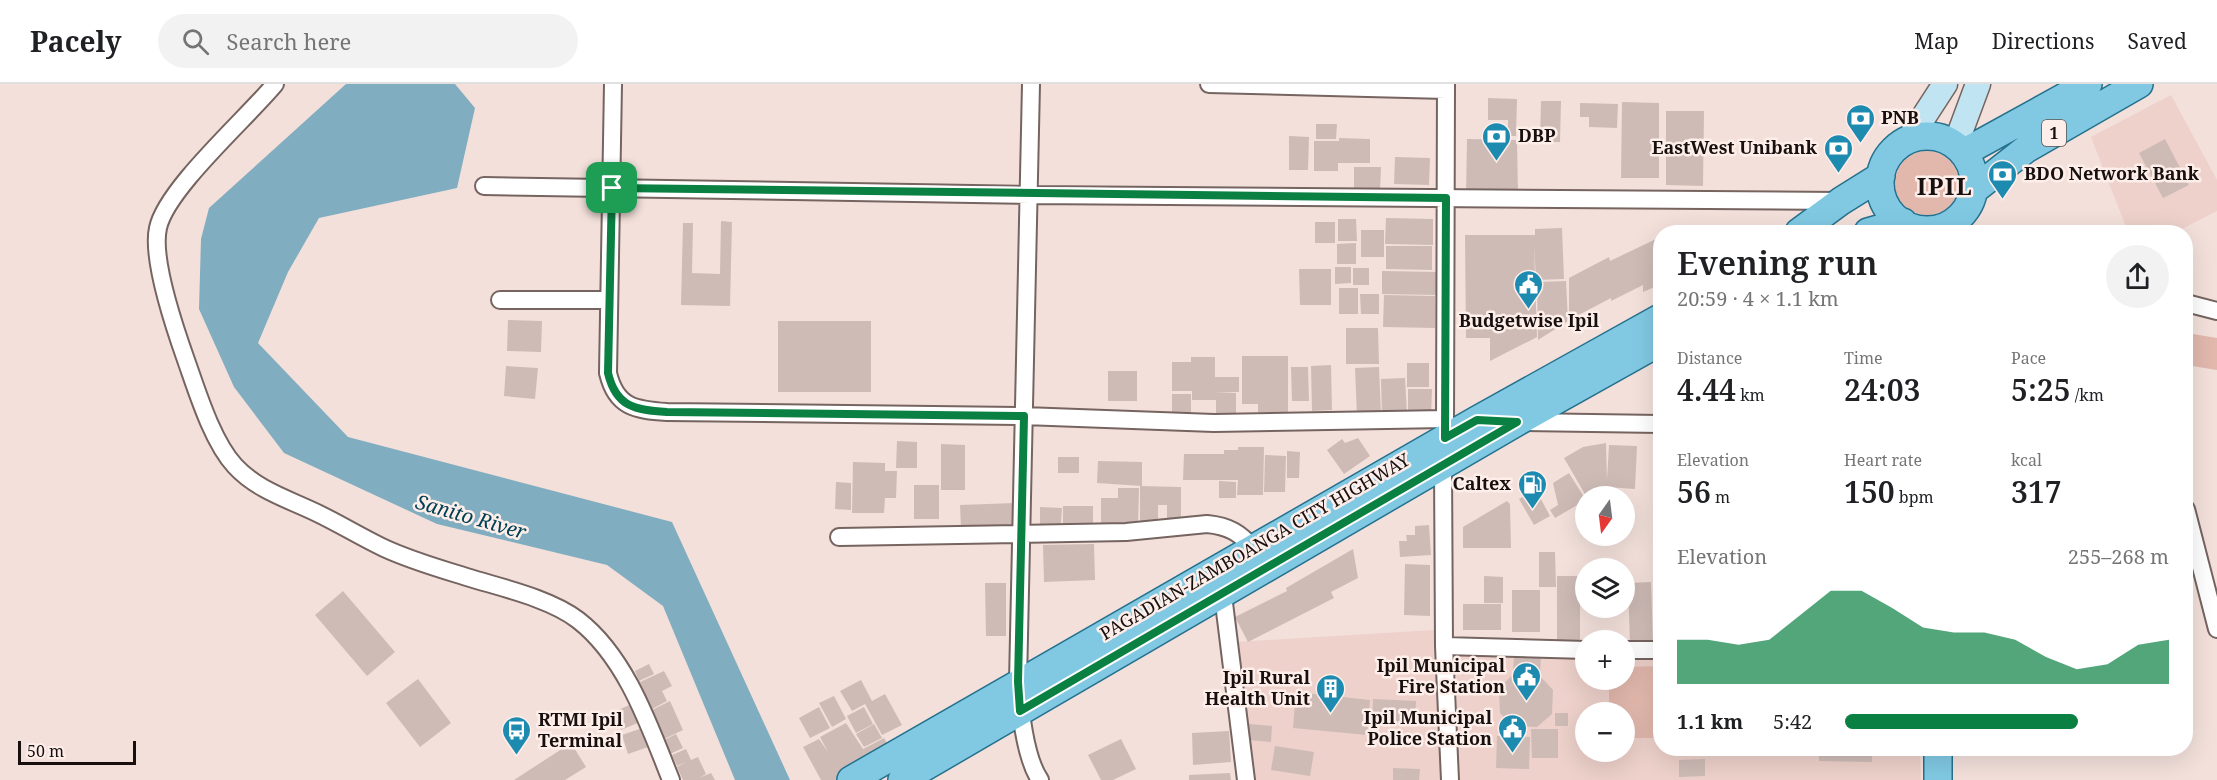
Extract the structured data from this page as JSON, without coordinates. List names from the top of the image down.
{
  "streets": {
    "main road": ["1", "PAGADIAN-ZAMBOANGA CITY HIGHWAY"]
  },
  "districts": ["IPIL"],
  "water": ["Sanito River"],
  "places": {
    "bank": [
      "PNB",
      "DBP",
      "EastWest Unibank",
      "BDO Network Bank"
    ],
    "public building": ["Budgetwise Ipil", "Ipil Municipal Fire Station", "Ipil Municipal Police Station"],
    "fuel station": ["Caltex"],
    "building": ["Ipil Rural Health Unit"],
    "bus stop": ["RTMI Ipil Terminal"]
  },
  "scale_bar": "50 m",
  "north": "bottom",
  "page": {
    "header": "Pacely",
    "search": "Search here",
    "nav": ["Map", "Directions", "Saved"],
    "heading": ["Evening run", "20:59 · 4 × 1.1 km"],
    "stats": [
      ["Distance", "4.44 km"],
      ["Time", "24:03"],
      ["Pace", "5:25 /km"],
      ["Elevation", "56 m"],
      ["Heart rate", "150 bpm"],
      ["kcal", "317"]
    ],
    "map_buttons": ["+", "−"],
    "chart": ["Elevation", "255–268 m"],
    "list": [
      {
        "name": "1.1 km",
        "note": "5:42"
      }
    ],
    "scale": "50 m"
  }
}
